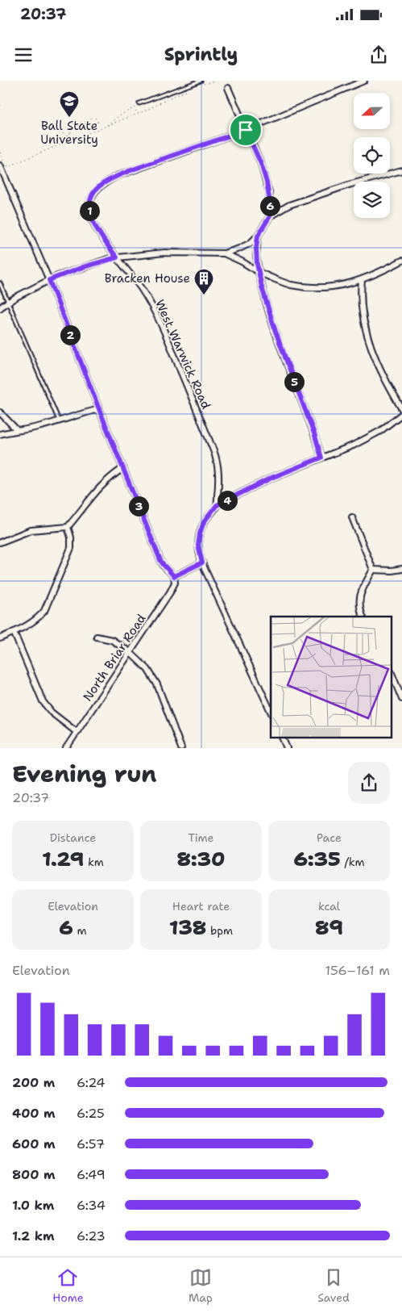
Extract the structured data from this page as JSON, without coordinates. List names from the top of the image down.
{
  "streets": {
    "street": ["West Warwick Road", "North Briar Road"]
  },
  "places": {
    "school or university": ["Ball State University"],
    "building": ["Bracken House"]
  },
  "north": "left",
  "page": {
    "status": "20:37",
    "header": "Sprintly",
    "pins": [
      "6",
      "1",
      "2",
      "5",
      "4",
      "3"
    ],
    "heading": ["Evening run", "20:37"],
    "stats": [
      ["Distance", "1.29 km"],
      ["Time", "8:30"],
      ["Pace", "6:35 /km"],
      ["Elevation", "6 m"],
      ["Heart rate", "138 bpm"],
      ["kcal", "89"]
    ],
    "chart": ["Elevation", "156–161 m"],
    "list": [
      {
        "name": "200 m",
        "note": "6:24"
      },
      {
        "name": "400 m",
        "note": "6:25"
      },
      {
        "name": "600 m",
        "note": "6:57"
      },
      {
        "name": "800 m",
        "note": "6:49"
      },
      {
        "name": "1.0 km",
        "note": "6:34"
      },
      {
        "name": "1.2 km",
        "note": "6:23"
      }
    ],
    "tabs": ["Home", "Map", "Saved"]
  }
}
